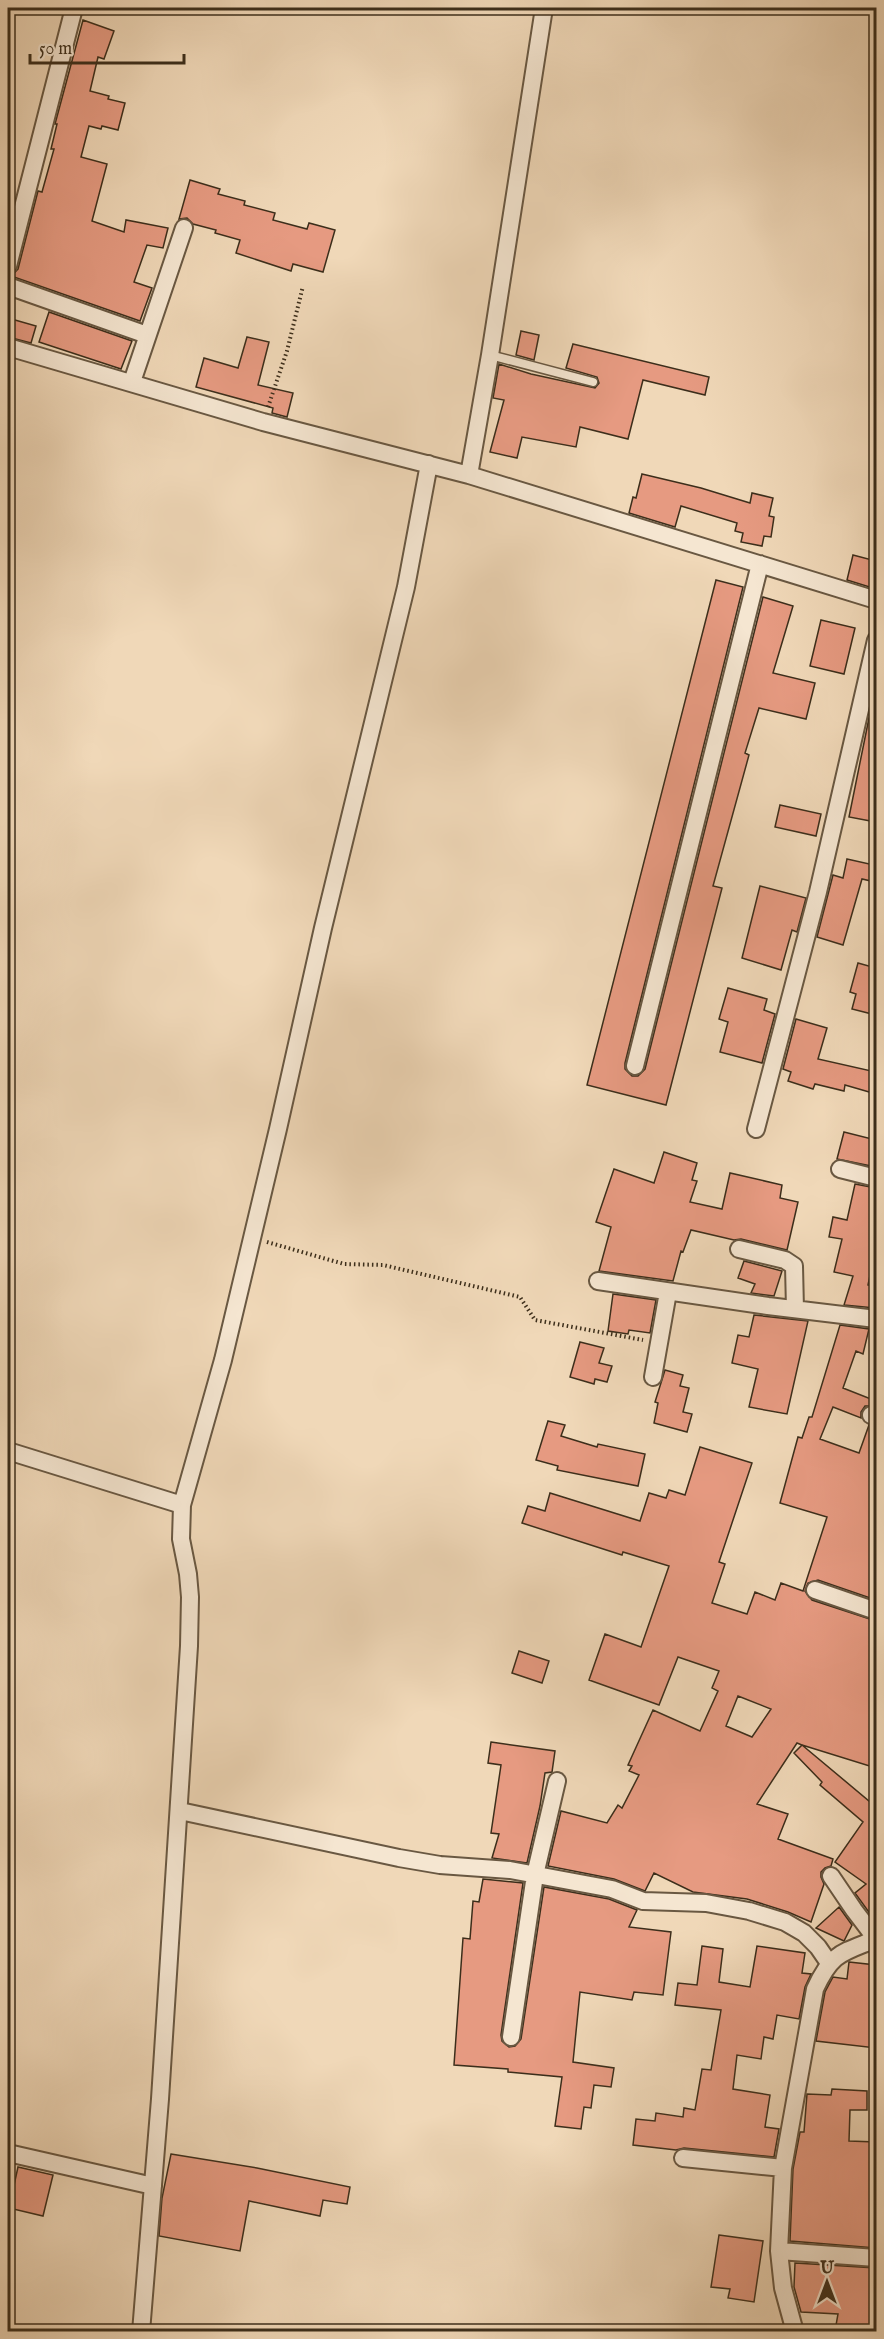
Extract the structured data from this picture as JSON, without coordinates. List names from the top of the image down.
{
  "scale_bar": "50 m",
  "north": "top"
}
